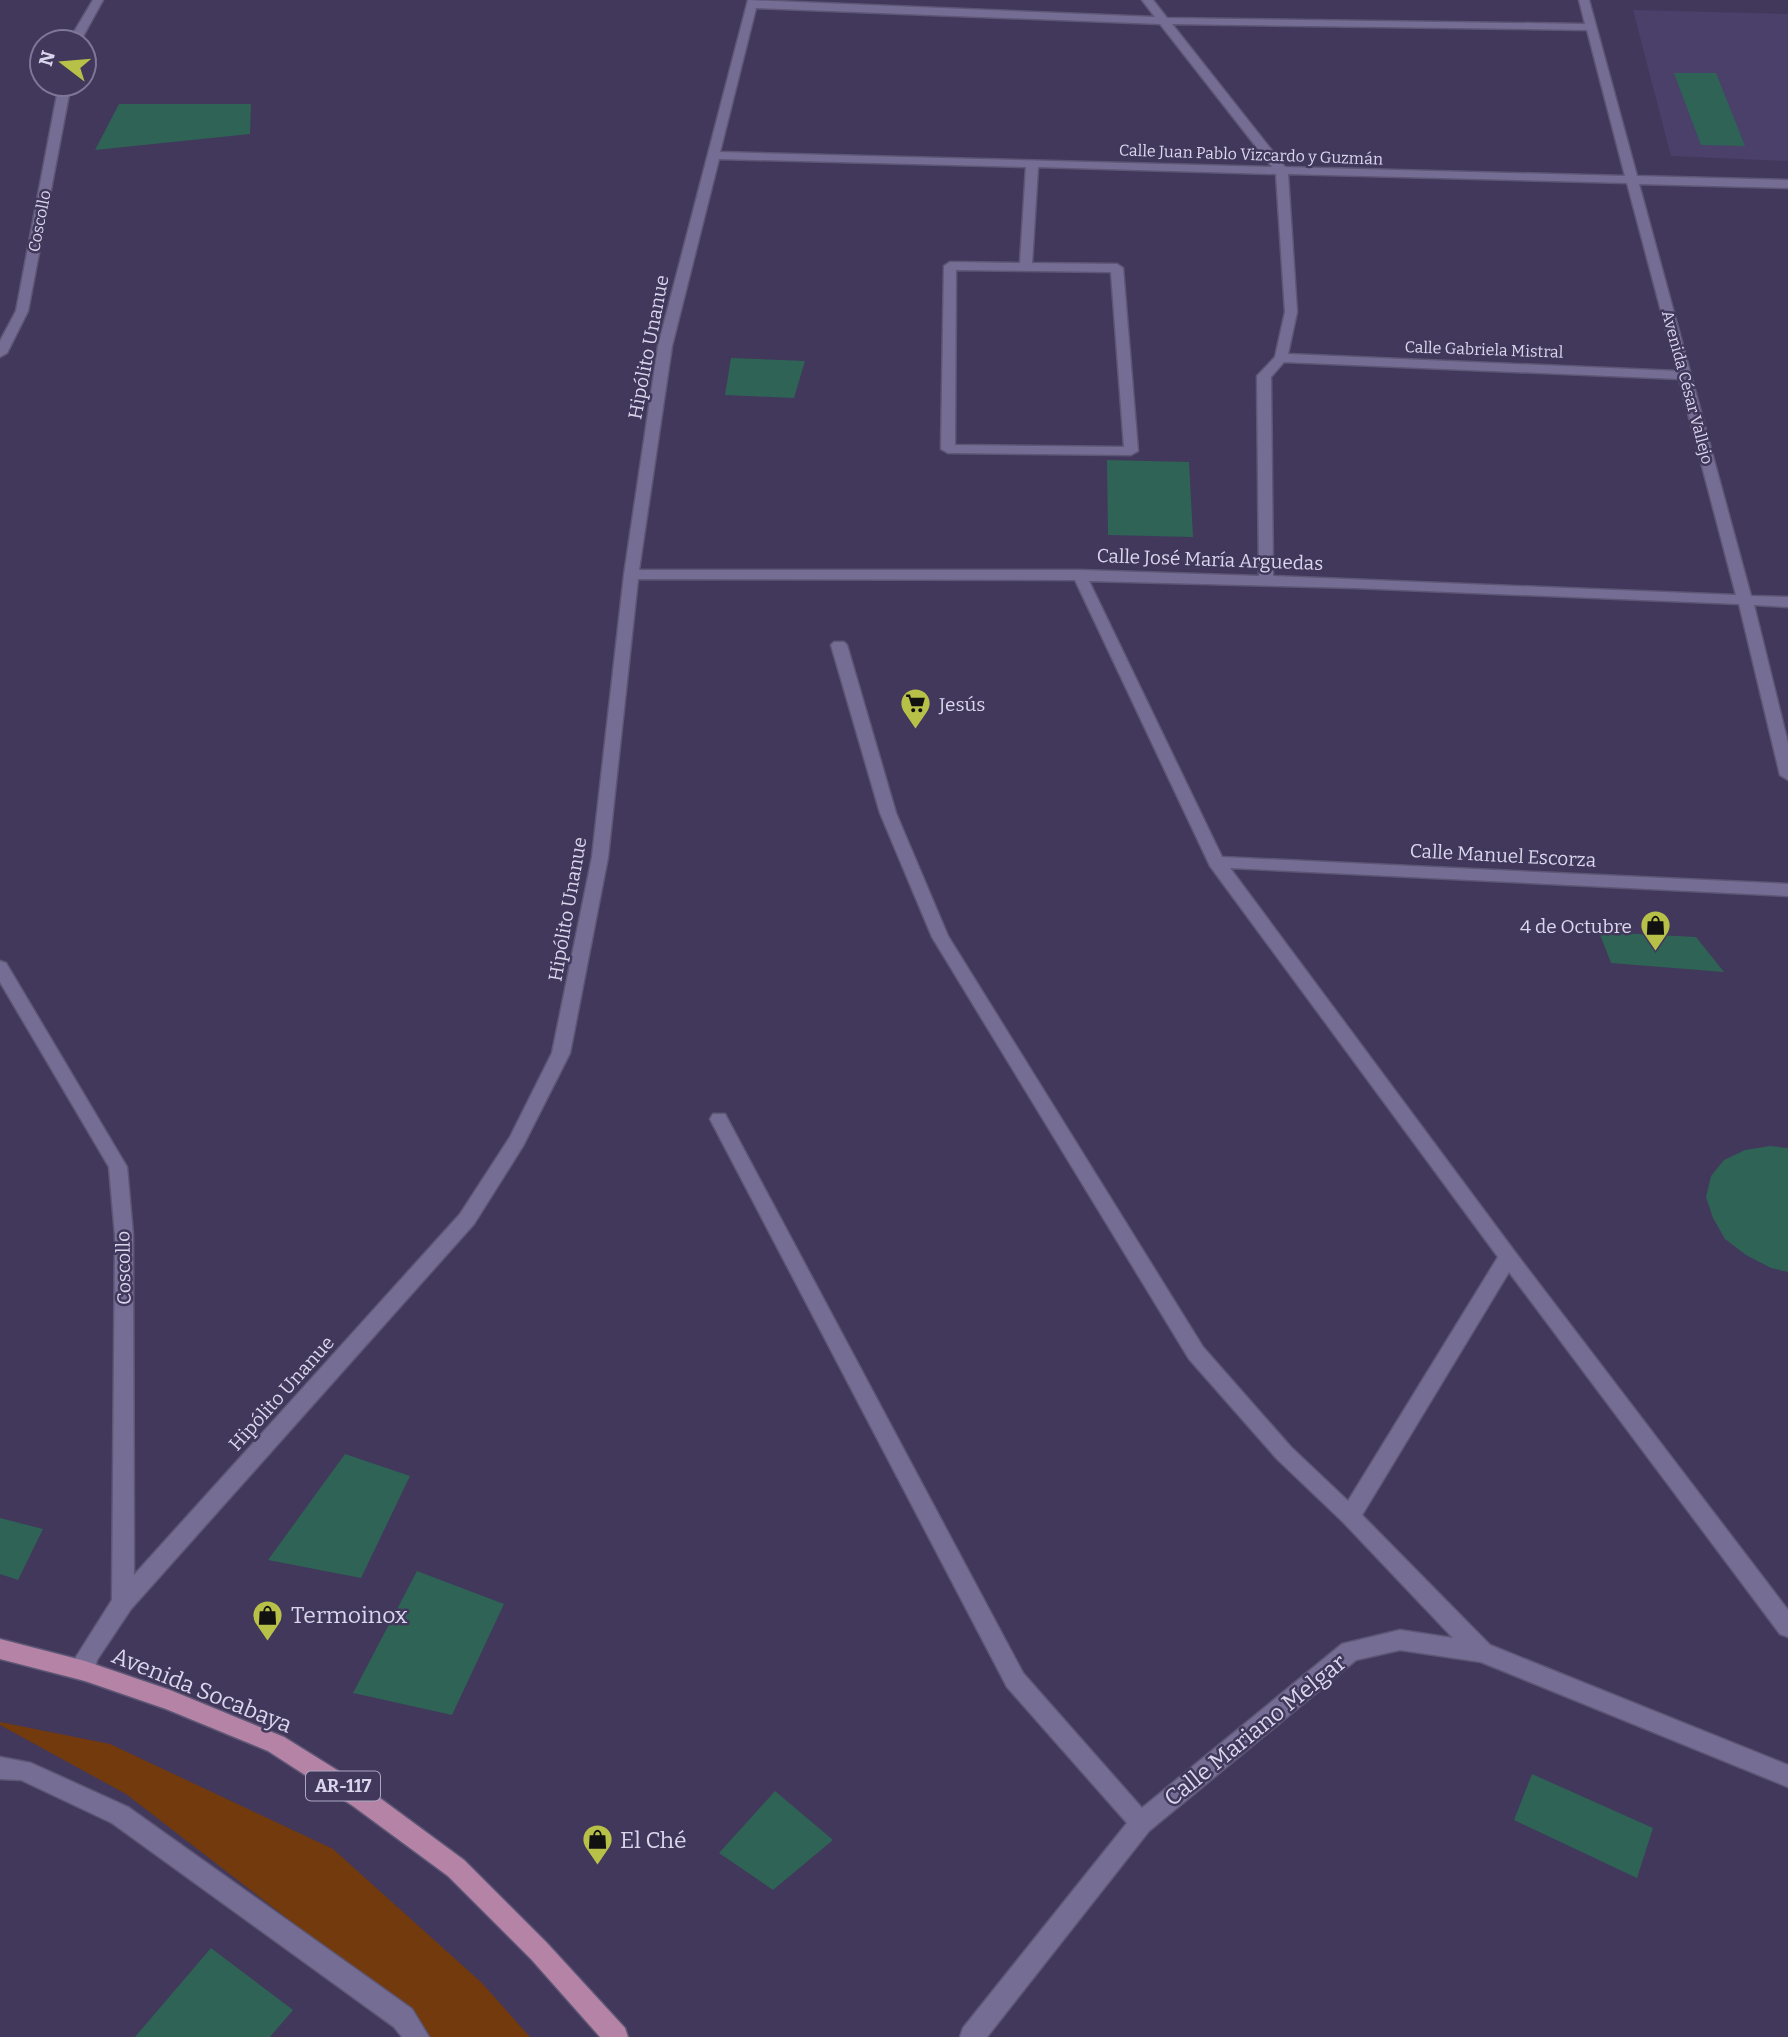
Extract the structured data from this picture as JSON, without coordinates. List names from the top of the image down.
{
  "streets": {
    "main road": ["Avenida Socabaya", "AR-117"],
    "street": [
      "Calle Juan Pablo Vizcardo y Guzmán",
      "Coscollo",
      "Hipólito Unanue",
      "Calle Gabriela Mistral",
      "Avenida César Vallejo",
      "Calle José María Arguedas",
      "Calle Manuel Escorza",
      "Calle Mariano Melgar"
    ]
  },
  "crossings": [
    ["Calle Juan Pablo Vizcardo y Guzmán", "Hipólito Unanue"],
    ["Calle Juan Pablo Vizcardo y Guzmán", "Avenida César Vallejo"],
    ["Coscollo", "Hipólito Unanue"],
    ["Hipólito Unanue", "Calle José María Arguedas"],
    ["Hipólito Unanue", "Avenida Socabaya"],
    ["Calle Gabriela Mistral", "Avenida César Vallejo"],
    ["Avenida César Vallejo", "Calle José María Arguedas"]
  ],
  "places": {
    "supermarket": ["Jesús"],
    "shop": ["4 de Octubre", "Termoinox", "El Ché"]
  },
  "north": "left"
}
